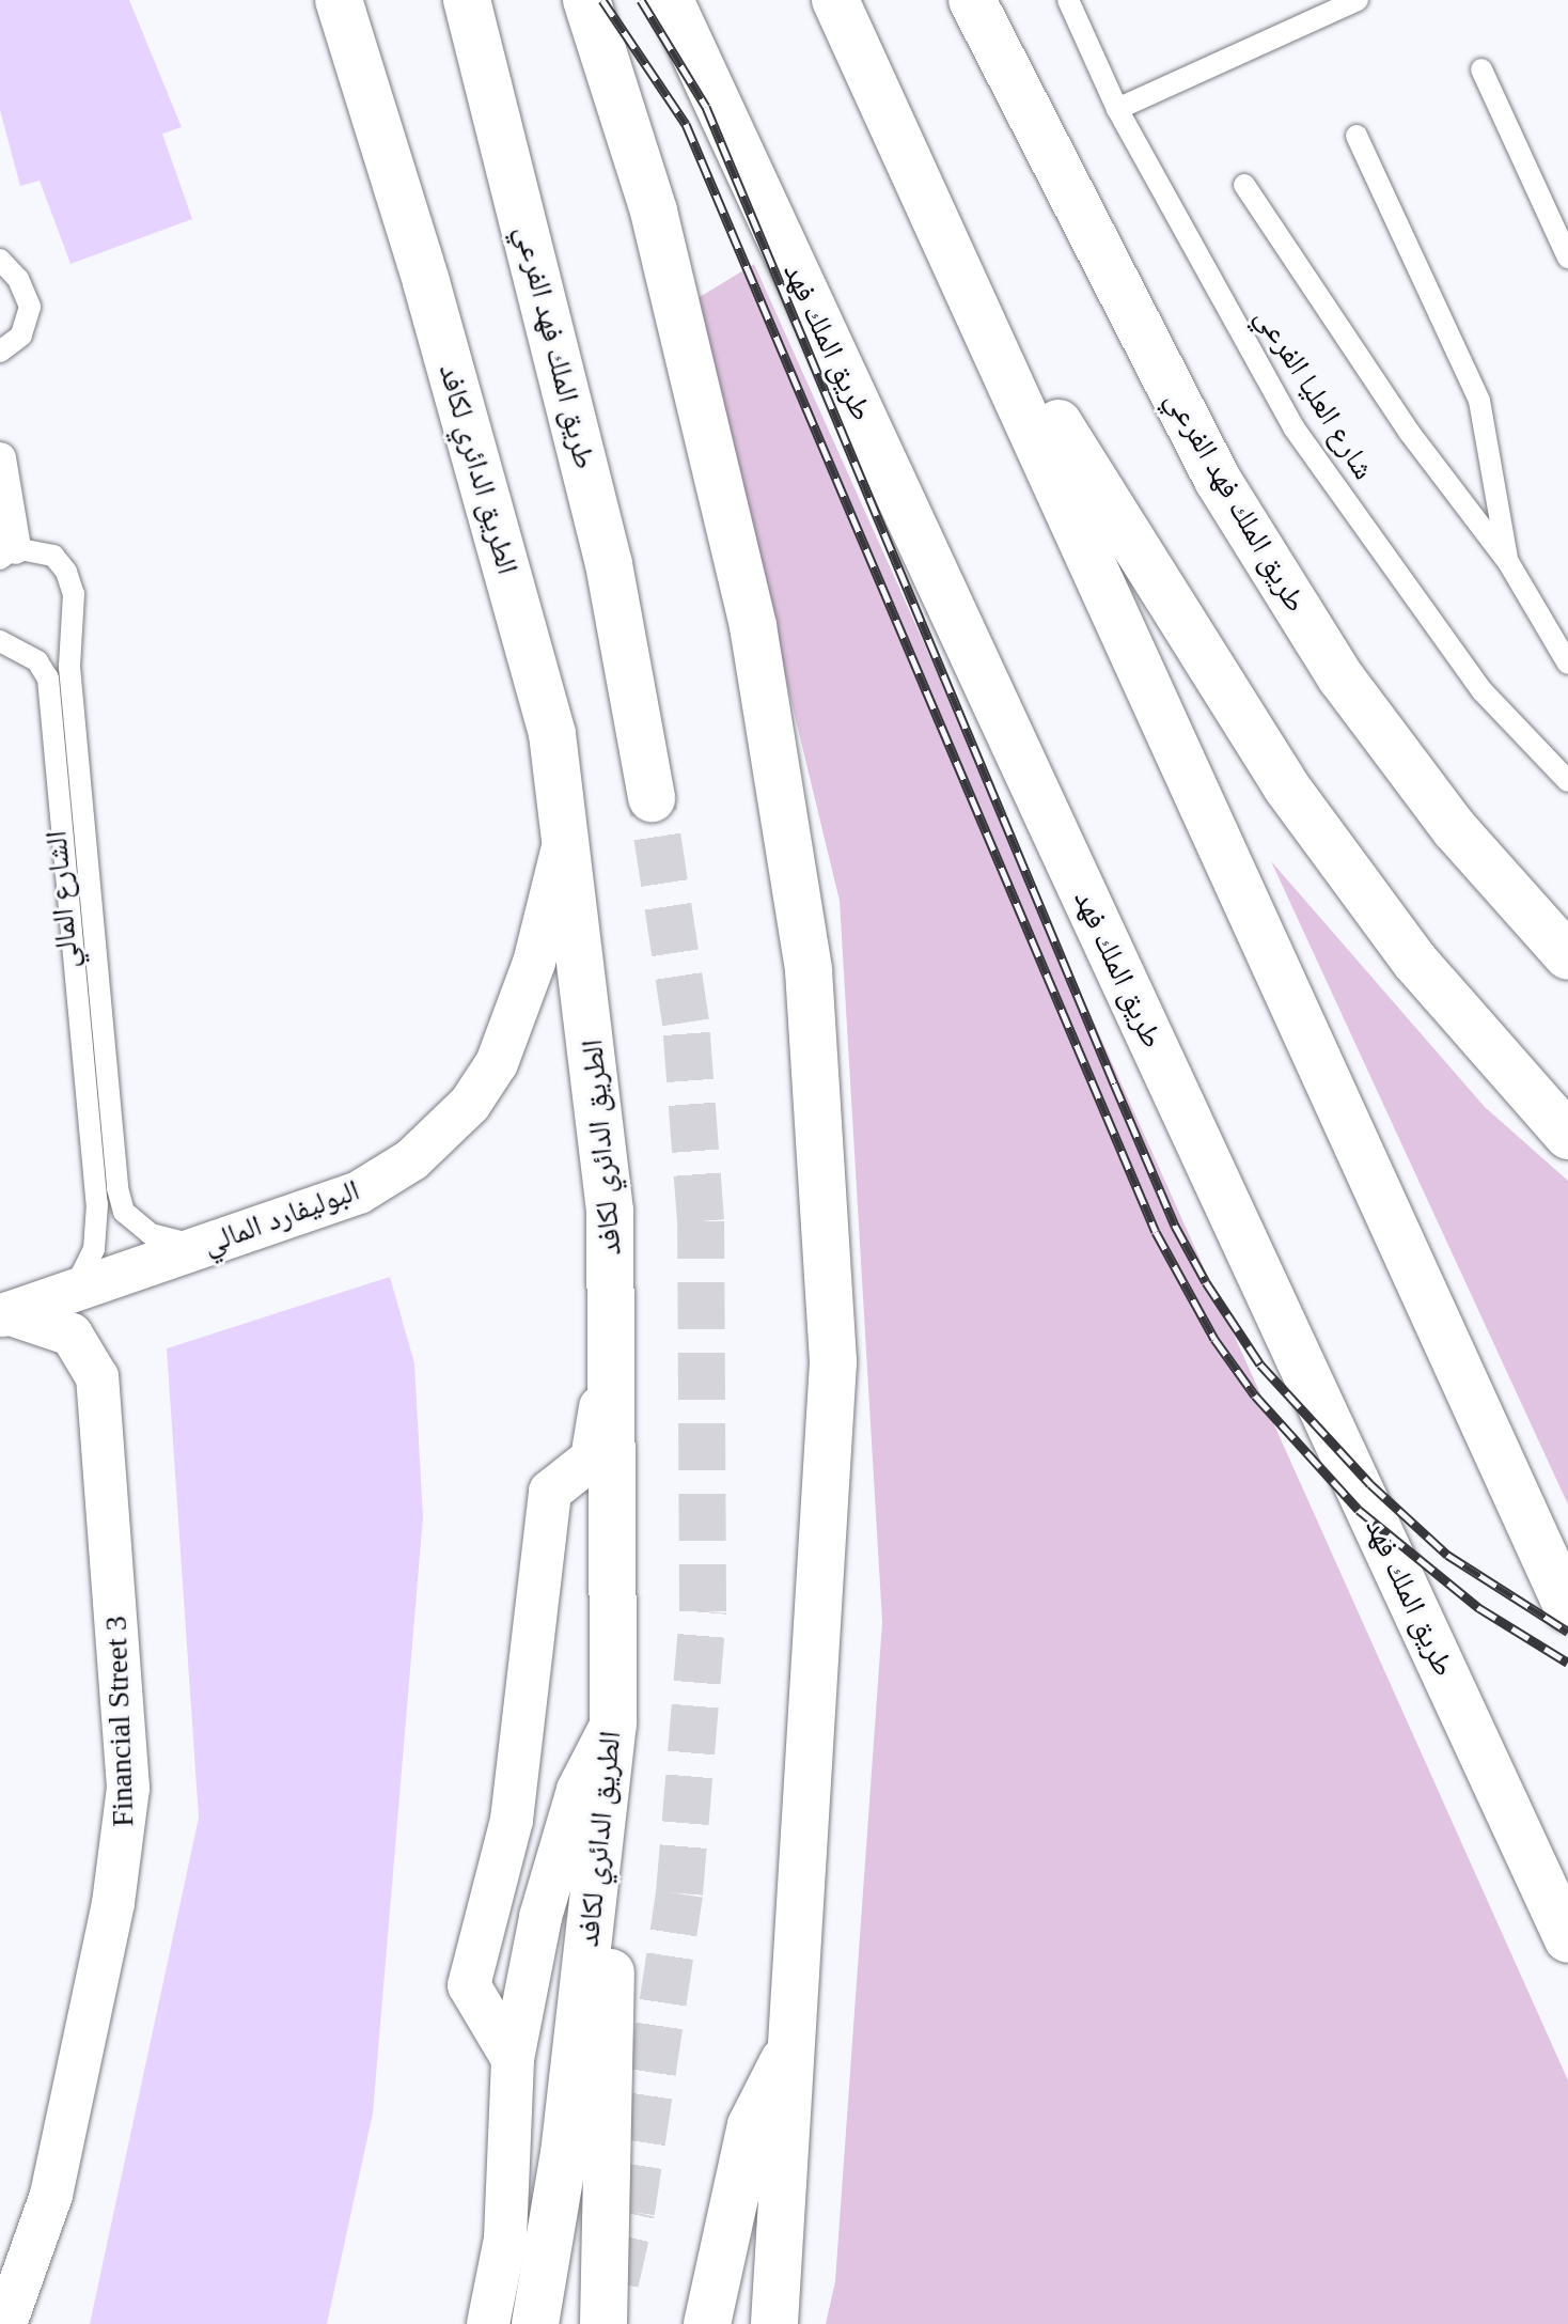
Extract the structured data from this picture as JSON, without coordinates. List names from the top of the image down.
{
  "streets": {
    "main road": ["طريق الملك فهد", "طريق الملك فهد الفرعي", "الطريق الدائري لكافد"],
    "street": ["البوليفارد المالي", "Financial Street 3"],
    "lane": ["شارع العليا الفرعي", "الشارع المالي"]
  },
  "crossings": [
    ["الطريق الدائري لكافد", "البوليفارد المالي"],
    ["الشارع المالي", "البوليفارد المالي"],
    ["البوليفارد المالي", "Financial Street 3"]
  ]
}
